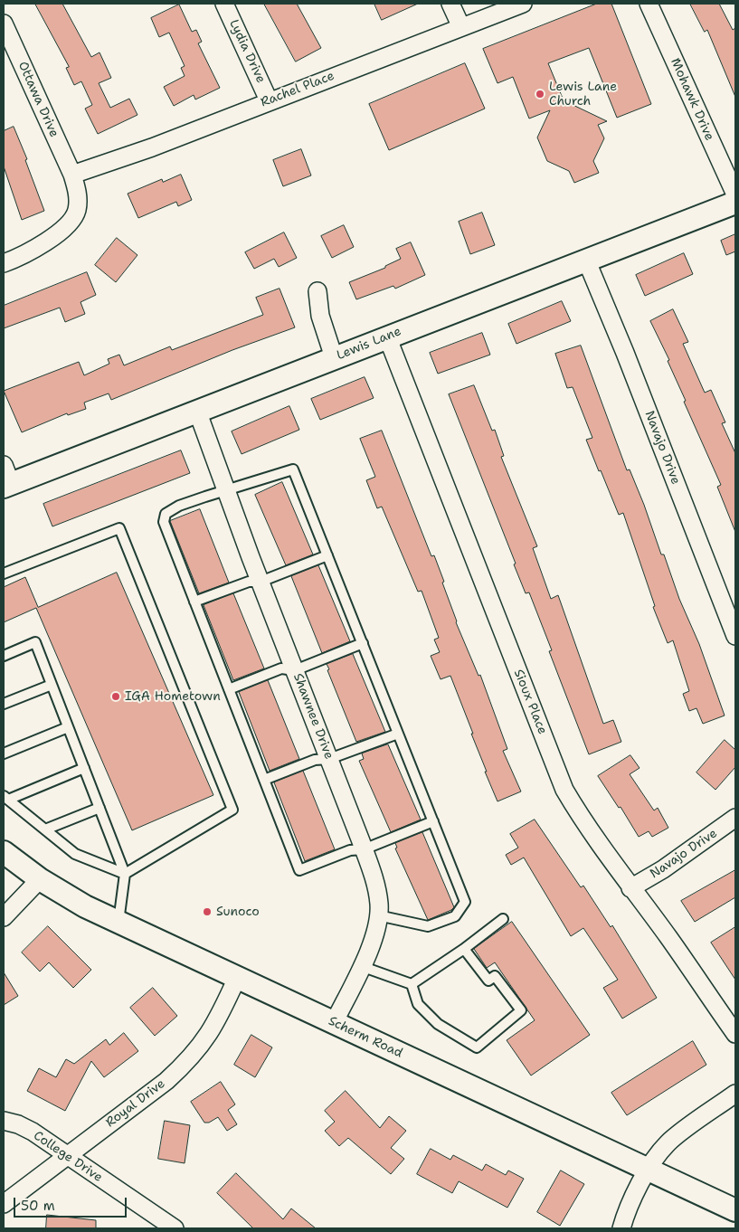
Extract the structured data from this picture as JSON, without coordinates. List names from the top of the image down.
{
  "streets": {
    "street": [
      "Lydia Drive",
      "Rachel Place",
      "Ottawa Drive",
      "Mohawk Drive",
      "Lewis Lane",
      "Navajo Drive",
      "Sioux Place",
      "Shawnee Drive",
      "Scherm Road",
      "Royal Drive",
      "College Drive"
    ]
  },
  "crossings": [
    ["Lydia Drive", "Rachel Place"],
    ["Rachel Place", "Ottawa Drive"],
    ["Lewis Lane", "Navajo Drive"],
    ["Lewis Lane", "Sioux Place"],
    ["Lewis Lane", "Shawnee Drive"],
    ["Navajo Drive", "Sioux Place"],
    ["Shawnee Drive", "Scherm Road"],
    ["Scherm Road", "Royal Drive"],
    ["Royal Drive", "College Drive"]
  ],
  "places": ["Lewis Lane Church", "IGA Hometown", "Sunoco"],
  "scale_bar": "50 m"
}
